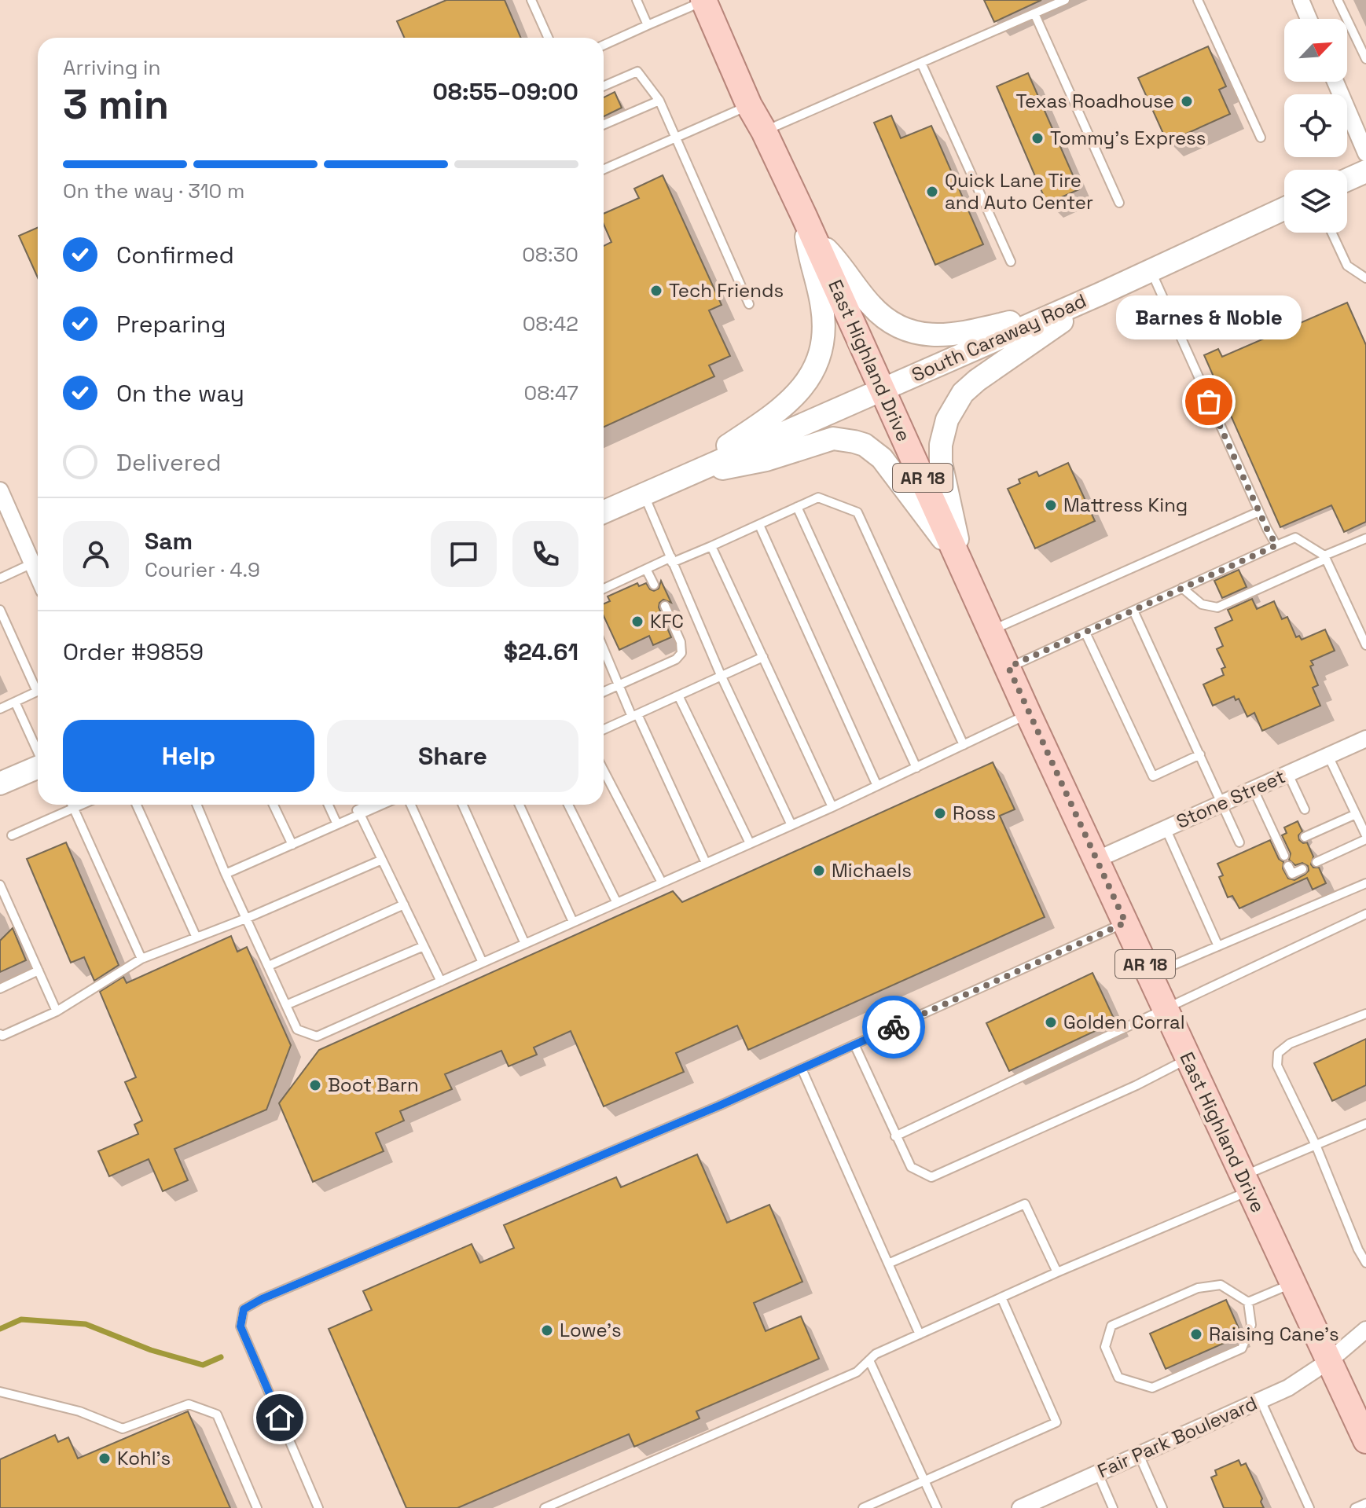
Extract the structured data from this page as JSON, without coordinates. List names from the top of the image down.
{
  "streets": {
    "main road": ["South Caraway Road", "East Highland Drive", "AR 18"],
    "street": ["Stone Street", "Fair Park Boulevard"]
  },
  "crossings": [
    ["South Caraway Road", "East Highland Drive"],
    ["East Highland Drive", "Stone Street"],
    ["East Highland Drive", "Fair Park Boulevard"]
  ],
  "places": [
    "Texas Roadhouse",
    "Tommy's Express",
    "Quick Lane Tire and Auto Center",
    "Tech Friends",
    "Barnes & Noble",
    "Mattress King",
    "KFC",
    "Ross",
    "Michaels",
    "Golden Corral",
    "Boot Barn",
    "Lowe's",
    "Raising Cane's",
    "Kohl's"
  ],
  "north": "top right",
  "page": {
    "heading": ["3 min", "Arriving in", "08:55–09:00"],
    "panel": [
      "Sam",
      "Courier · 4.9",
      "Order #9859",
      "$24.61"
    ],
    "bar": "On the way · 310 m",
    "list": [
      ["Confirmed", "08:30"],
      ["Preparing", "08:42"],
      ["On the way", "08:47"],
      "Delivered"
    ],
    "bubble": "Barnes & Noble",
    "buttons": ["Help", "Share"]
  }
}
